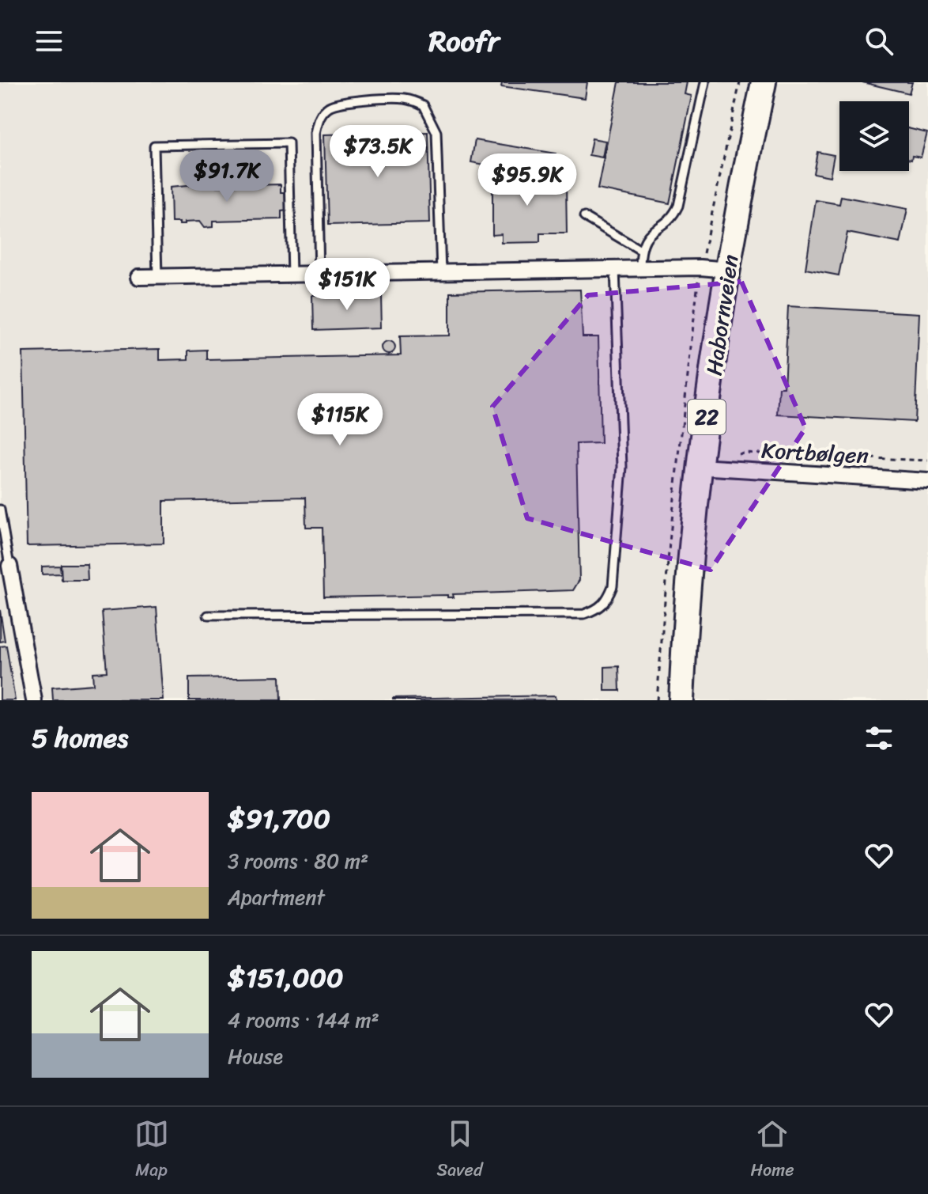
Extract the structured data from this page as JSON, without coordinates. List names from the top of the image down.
{
  "streets": {
    "highway": ["Habornveien", "22"],
    "street": ["Kortbølgen"]
  },
  "crossings": [
    ["Habornveien", "Kortbølgen"]
  ],
  "page": {
    "header": "Roofr",
    "price": [
      "$73.5K",
      "$91.7K",
      "$95.9K",
      "$151K",
      "$115K"
    ],
    "heading": "5 homes",
    "list": [
      {
        "name": "$91,700",
        "note": "3 rooms · 80 m² · Apartment"
      },
      {
        "name": "$151,000",
        "note": "4 rooms · 144 m² · House"
      }
    ],
    "tabs": ["Map", "Saved", "Home"]
  }
}
